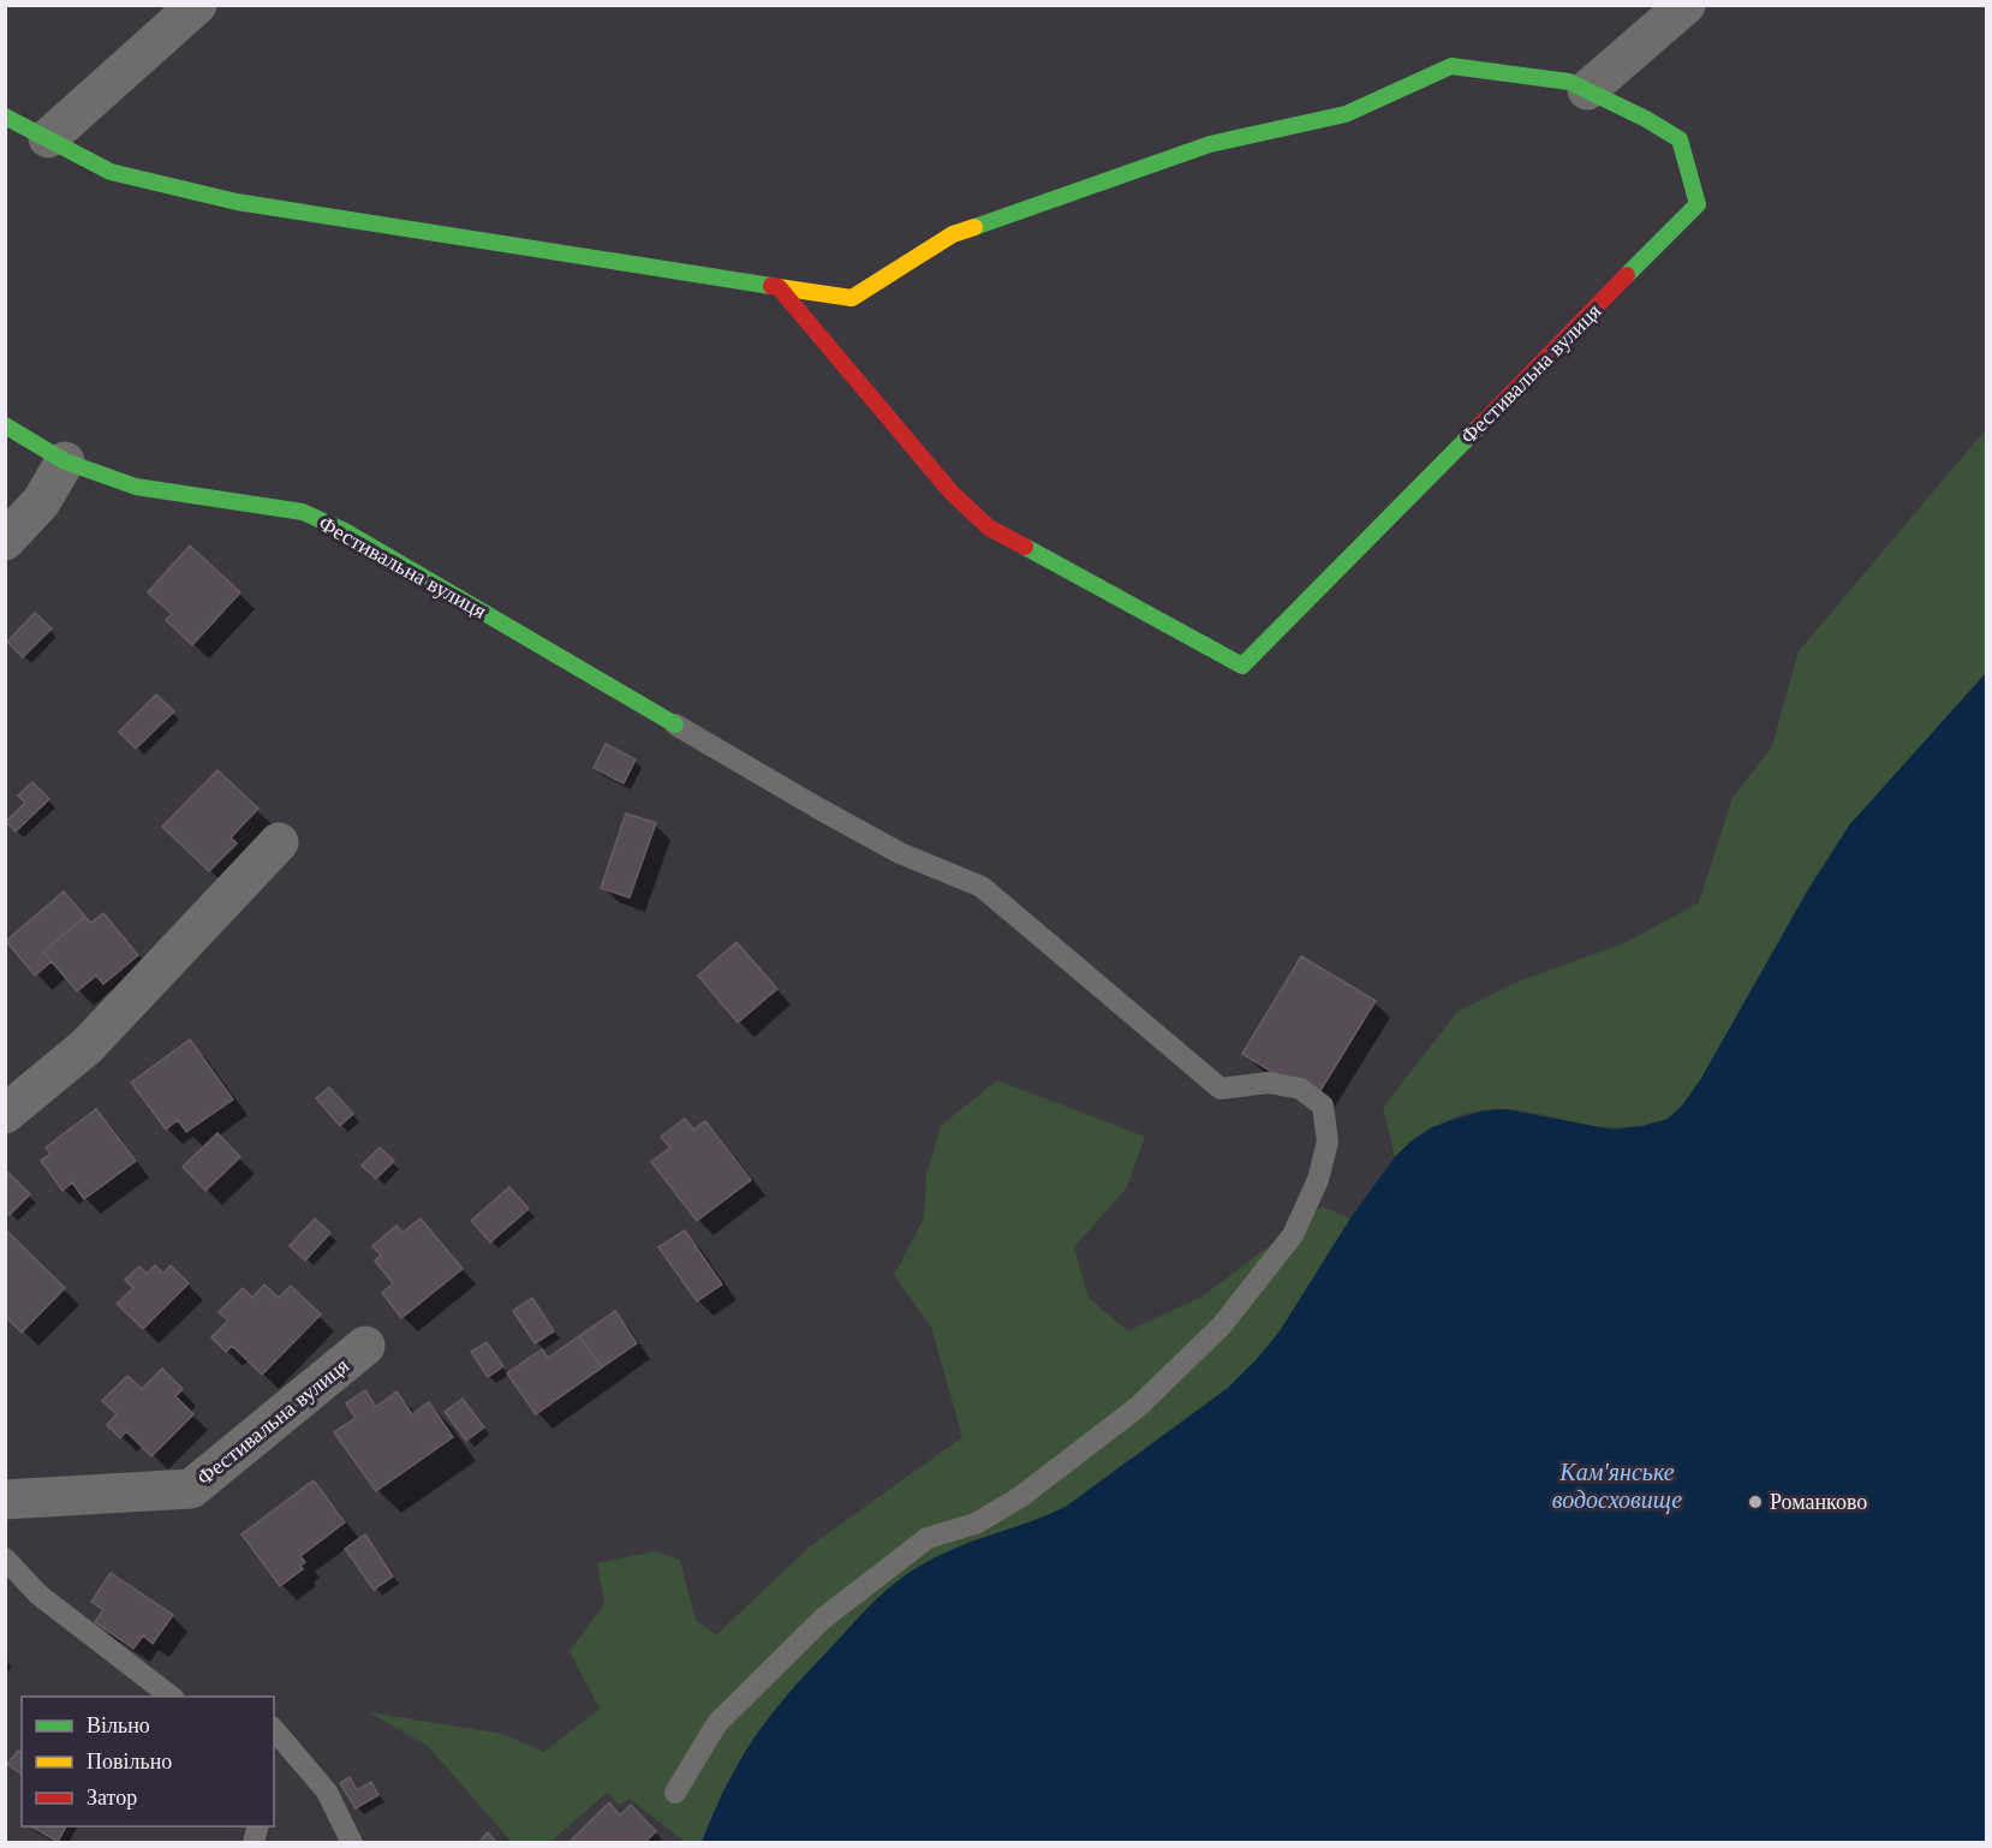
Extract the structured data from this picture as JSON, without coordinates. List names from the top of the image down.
{
  "streets": {
    "street": ["Фестивальна вулиця"]
  },
  "water": ["Кам'янське водосховище"],
  "places": ["Романково"],
  "legend": ["Вільно", "Повільно", "Затор"]
}
